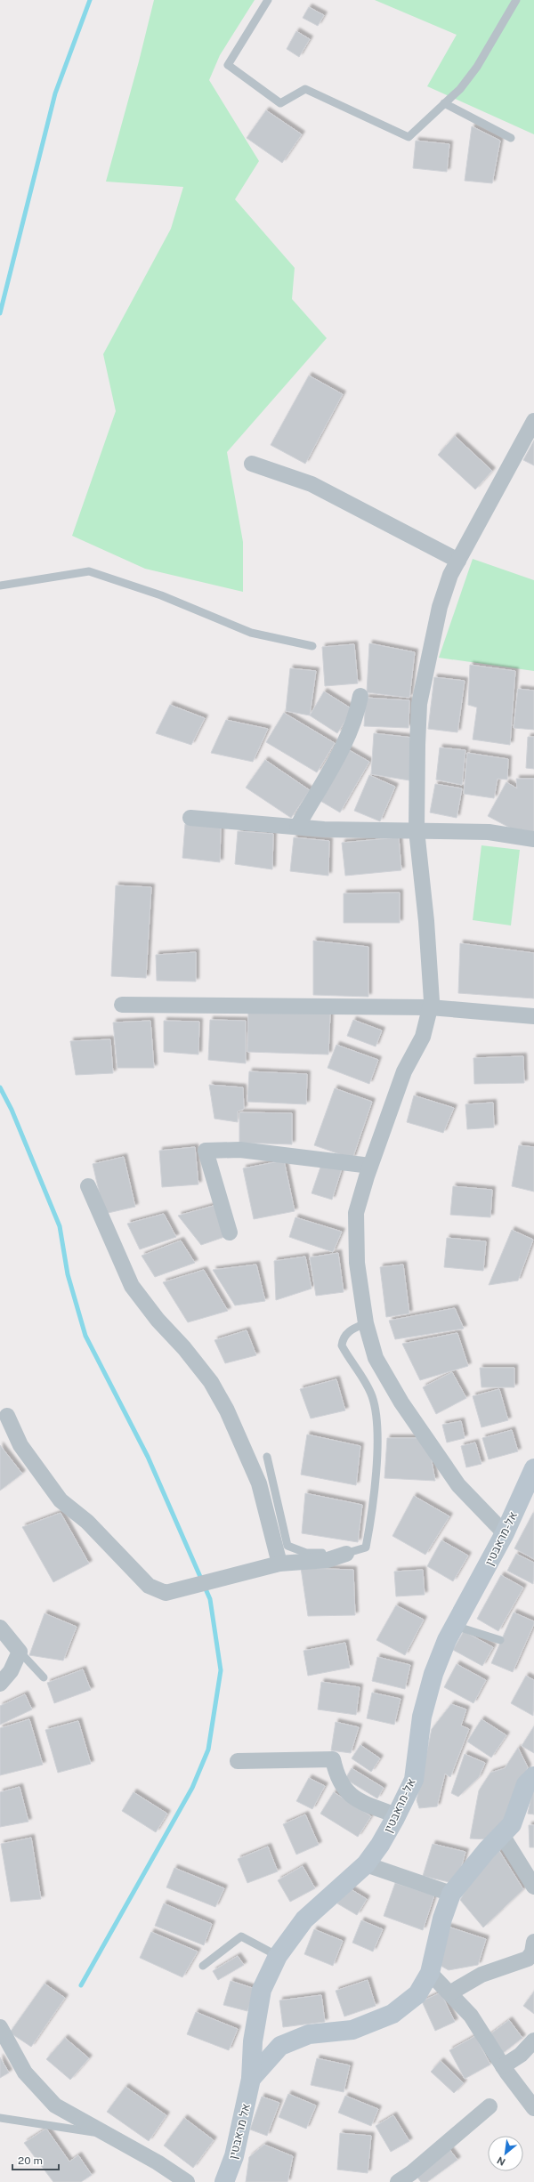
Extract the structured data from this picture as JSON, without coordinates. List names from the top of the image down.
{
  "streets": {
    "street": ["אל-מראבטין", "אל מראבטין"]
  },
  "crossings": [
    ["אל-מראבטין", "אל מראבטין"]
  ],
  "scale_bar": "20 m",
  "north": "bottom left"
}
